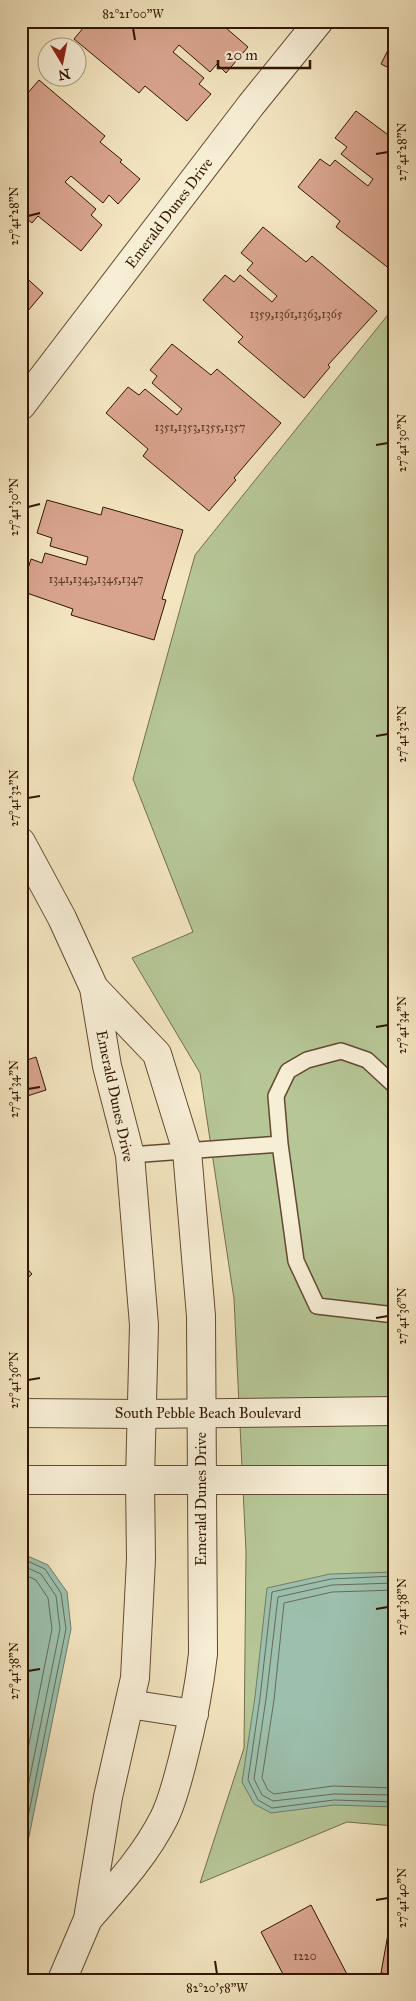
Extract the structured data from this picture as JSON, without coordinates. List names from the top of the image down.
{
  "streets": {
    "street": ["Emerald Dunes Drive", "South Pebble Beach Boulevard"]
  },
  "crossings": [
    ["Emerald Dunes Drive", "South Pebble Beach Boulevard"]
  ],
  "house_numbers": [
    "1359,1361,1363,1365",
    "1351,1353,1355,1357",
    "1341,1343,1345,1347",
    "1220"
  ],
  "scale_bar": "20 m",
  "north": "bottom",
  "coordinates": [
    "82°21'00\"W",
    "27°41'28\"N",
    "27°41'30\"N",
    "27°41'32\"N",
    "27°41'34\"N",
    "27°41'36\"N",
    "27°41'38\"N",
    "27°41'40\"N",
    "82°20'58\"W"
  ]
}
